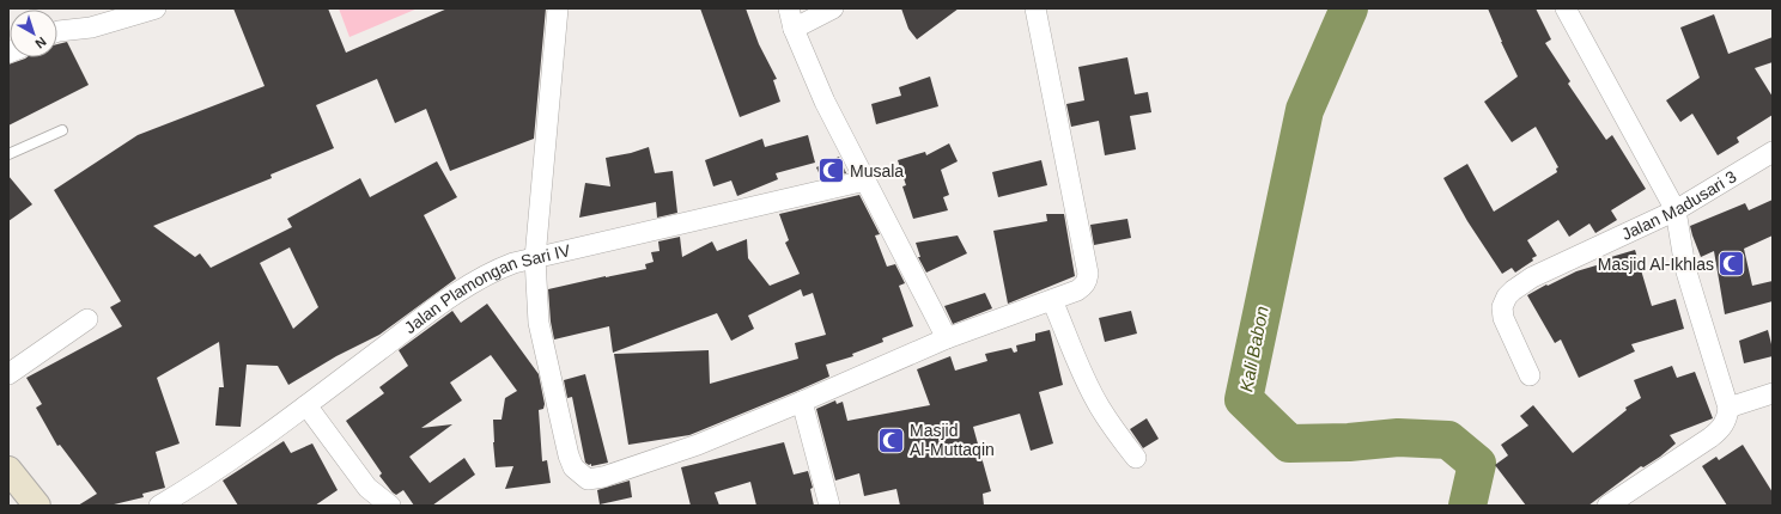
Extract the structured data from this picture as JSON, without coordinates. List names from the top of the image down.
{
  "streets": {
    "street": ["Jalan Madusari 3", "Jalan Plamongan Sari IV"]
  },
  "water": ["Kali Babon"],
  "places": {
    "mosque": ["Musala", "Masjid Al-Ikhlas", "Masjid Al-Muttaqin"]
  },
  "north": "bottom right"
}
